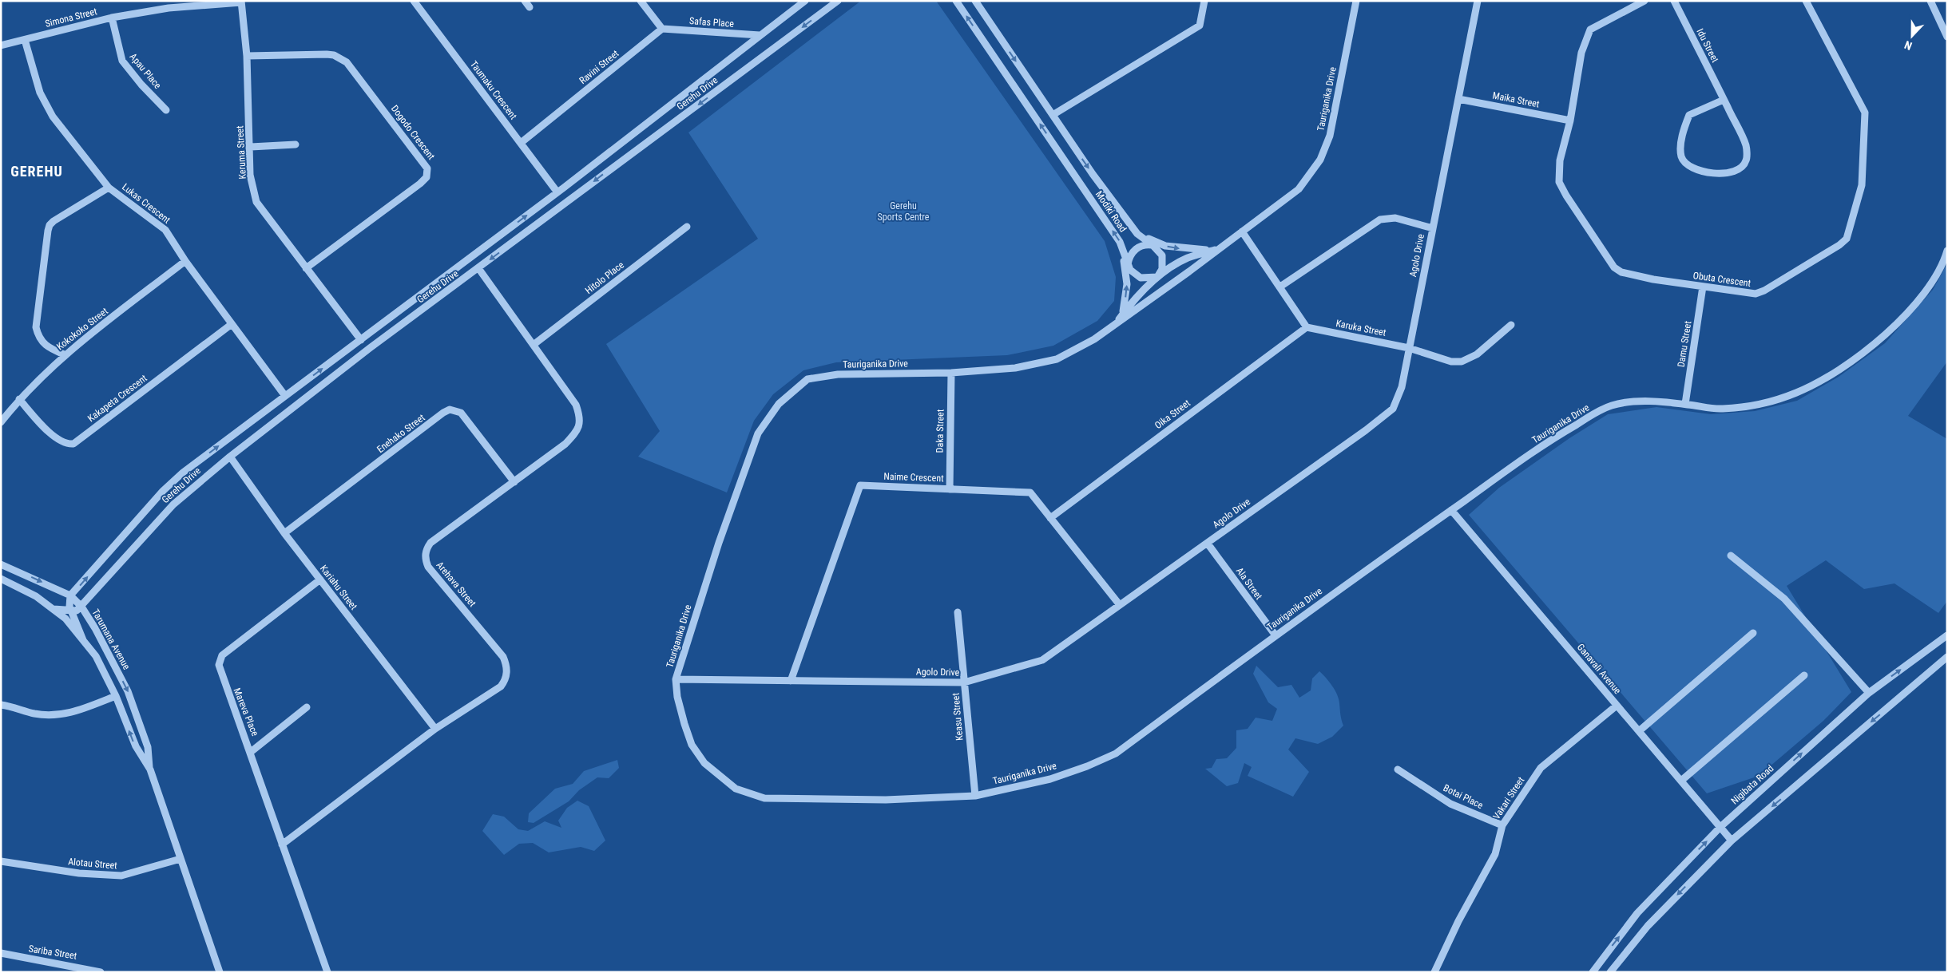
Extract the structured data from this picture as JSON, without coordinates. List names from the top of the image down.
{
  "streets": {
    "street": [
      "Simona Street",
      "Safas Place",
      "Idu Street",
      "Ravini Street",
      "Apau Place",
      "Taumaku Crescent",
      "Gerehu Drive",
      "Tauriganika Drive",
      "Maika Street",
      "Dogodo Crescent",
      "Keruma Street",
      "Lukas Crescent",
      "Modiki Road",
      "Agolo Drive",
      "Hitolo Place",
      "Obuta Crescent",
      "Karuka Street",
      "Kokokoko Street",
      "Damu Street",
      "Kakapeta Crescent",
      "Oika Street",
      "Daka Street",
      "Enehako Street",
      "Naime Crescent",
      "Ala Street",
      "Arehava Street",
      "Kariahu Street",
      "Tarumana Avenue",
      "Ganavali Avenue",
      "Mareva Place",
      "Keasu Street",
      "Nigibata Road",
      "Botai Place",
      "Vakari Street",
      "Alotau Street",
      "Sariba Street"
    ]
  },
  "crossings": [
    ["Simona Street", "Apau Place"],
    ["Simona Street", "Keruma Street"],
    ["Simona Street", "Lukas Crescent"],
    ["Safas Place", "Ravini Street"],
    ["Safas Place", "Gerehu Drive"],
    ["Ravini Street", "Taumaku Crescent"],
    ["Taumaku Crescent", "Gerehu Drive"],
    ["Gerehu Drive", "Keruma Street"],
    ["Gerehu Drive", "Lukas Crescent"],
    ["Gerehu Drive", "Arehava Street"],
    ["Gerehu Drive", "Kariahu Street"],
    ["Gerehu Drive", "Tarumana Avenue"],
    ["Tauriganika Drive", "Modiki Road"],
    ["Tauriganika Drive", "Agolo Drive"],
    ["Tauriganika Drive", "Damu Street"],
    ["Tauriganika Drive", "Daka Street"],
    ["Tauriganika Drive", "Ala Street"],
    ["Tauriganika Drive", "Ganavali Avenue"],
    ["Tauriganika Drive", "Keasu Street"],
    ["Maika Street", "Agolo Drive"],
    ["Maika Street", "Obuta Crescent"],
    ["Dogodo Crescent", "Keruma Street"],
    ["Lukas Crescent", "Kokokoko Street"],
    ["Lukas Crescent", "Kakapeta Crescent"],
    ["Agolo Drive", "Karuka Street"],
    ["Agolo Drive", "Naime Crescent"],
    ["Agolo Drive", "Ala Street"],
    ["Agolo Drive", "Keasu Street"],
    ["Hitolo Place", "Arehava Street"],
    ["Obuta Crescent", "Damu Street"],
    ["Karuka Street", "Oika Street"],
    ["Kokokoko Street", "Kakapeta Crescent"],
    ["Oika Street", "Naime Crescent"],
    ["Daka Street", "Naime Crescent"],
    ["Enehako Street", "Arehava Street"],
    ["Enehako Street", "Kariahu Street"],
    ["Arehava Street", "Kariahu Street"],
    ["Arehava Street", "Mareva Place"],
    ["Kariahu Street", "Mareva Place"],
    ["Tarumana Avenue", "Alotau Street"],
    ["Ganavali Avenue", "Nigibata Road"],
    ["Ganavali Avenue", "Vakari Street"],
    ["Botai Place", "Vakari Street"]
  ],
  "districts": ["GEREHU"],
  "parks": ["Gerehu Sports Centre"],
  "north": "bottom"
}
